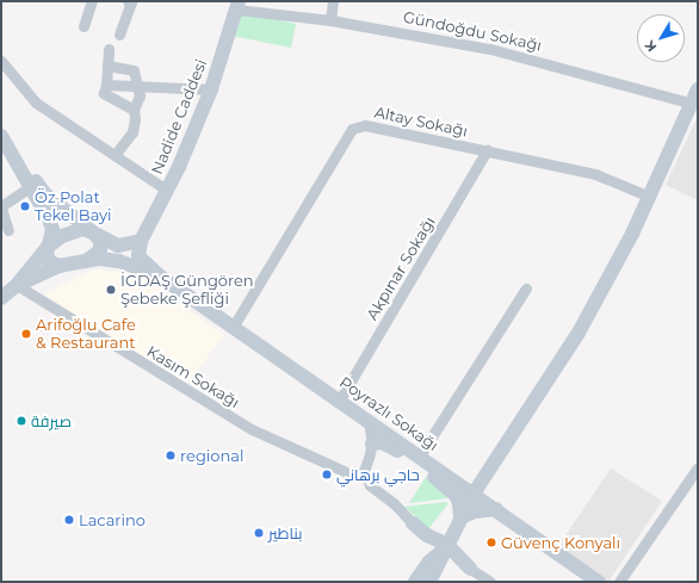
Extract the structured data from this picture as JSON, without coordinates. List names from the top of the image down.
{
  "streets": {
    "main road": ["Nadide Caddesi", "Poyrazlı Sokağı"],
    "street": [
      "Gündoğdu Sokağı",
      "Altay Sokağı",
      "Akpınar Sokağı",
      "Kasım Sokağı"
    ]
  },
  "crossings": [
    ["Gündoğdu Sokağı", "Nadide Caddesi"],
    ["Altay Sokağı", "Akpınar Sokağı"],
    ["Altay Sokağı", "Poyrazlı Sokağı"],
    ["Akpınar Sokağı", "Poyrazlı Sokağı"]
  ],
  "places": [
    "Öz Polat Tekel Bayi",
    "İGDAŞ Güngören Şebeke Şefliği",
    "Arifoğlu Cafe & Restaurant",
    "صيرفة",
    "regional",
    "حاجي برهاني",
    "Lacarino",
    "بناطير",
    "Güvenç Konyalı"
  ],
  "north": "bottom left"
}
